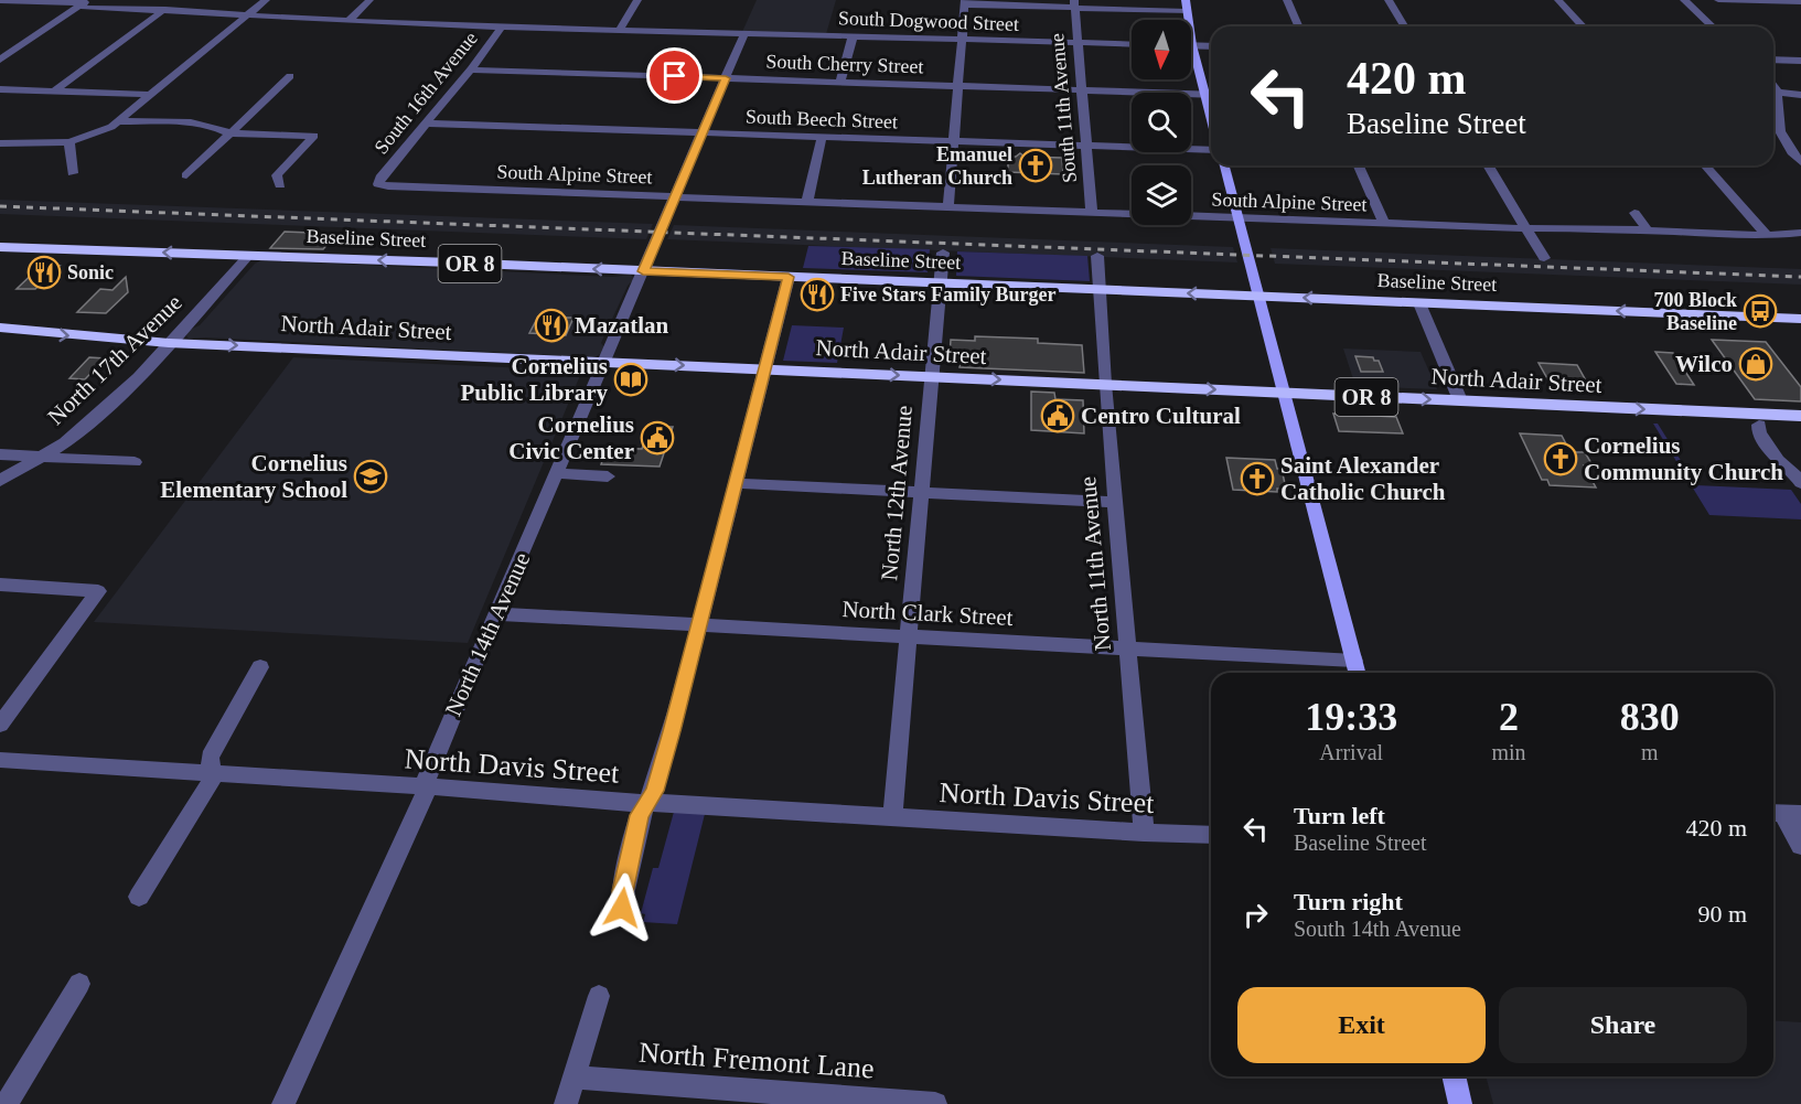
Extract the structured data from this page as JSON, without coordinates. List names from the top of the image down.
{
  "streets": {
    "highway": ["Baseline Street", "OR 8", "North Adair Street"],
    "street": [
      "South Dogwood Street",
      "South Cherry Street",
      "South 16th Avenue",
      "South 11th Avenue",
      "South Beech Street",
      "South Alpine Street",
      "North 17th Avenue",
      "North 12th Avenue",
      "North 11th Avenue",
      "North Clark Street",
      "North 14th Avenue",
      "North Davis Street",
      "North Fremont Lane"
    ]
  },
  "crossings": [
    ["South Dogwood Street", "South 16th Avenue"],
    ["South Dogwood Street", "South 11th Avenue"],
    ["South Dogwood Street", "North 14th Avenue"],
    ["South Cherry Street", "South 16th Avenue"],
    ["South Cherry Street", "South 11th Avenue"],
    ["South Cherry Street", "North 14th Avenue"],
    ["South 16th Avenue", "South Beech Street"],
    ["South 16th Avenue", "South Alpine Street"],
    ["South 11th Avenue", "South Beech Street"],
    ["South 11th Avenue", "South Alpine Street"],
    ["South Beech Street", "North 14th Avenue"],
    ["South Alpine Street", "North 14th Avenue"],
    ["Baseline Street", "North 17th Avenue"],
    ["Baseline Street", "North 12th Avenue"],
    ["Baseline Street", "North 11th Avenue"],
    ["Baseline Street", "North 14th Avenue"],
    ["North Adair Street", "North 17th Avenue"],
    ["North Adair Street", "North 12th Avenue"],
    ["North Adair Street", "North 11th Avenue"],
    ["North Adair Street", "North 14th Avenue"],
    ["North 12th Avenue", "North Clark Street"],
    ["North 12th Avenue", "North Davis Street"],
    ["North 11th Avenue", "North Clark Street"],
    ["North 11th Avenue", "North Davis Street"],
    ["North Clark Street", "North 14th Avenue"],
    ["North 14th Avenue", "North Davis Street"]
  ],
  "one_way": ["Baseline Street", "North Adair Street"],
  "places": {
    "church": ["Emanuel Lutheran Church", "Cornelius Community Church", "Saint Alexander Catholic Church"],
    "restaurant": ["Sonic", "Five Stars Family Burger", "Mazatlan"],
    "bus stop": ["700 Block Baseline"],
    "shop": ["Wilco"],
    "library": ["Cornelius Public Library"],
    "public building": ["Centro Cultural", "Cornelius Civic Center"],
    "school or university": ["Cornelius Elementary School"]
  },
  "north": "bottom",
  "page": {
    "turn": ["420 m", "Baseline Street"],
    "eta": [
      "19:33",
      "Arrival",
      "2",
      "min",
      "830",
      "m"
    ],
    "list": [
      {
        "name": "Turn left",
        "note": "Baseline Street",
        "value": "420 m"
      },
      {
        "name": "Turn right",
        "note": "South 14th Avenue",
        "value": "90 m"
      }
    ],
    "buttons": ["Exit", "Share"]
  }
}
